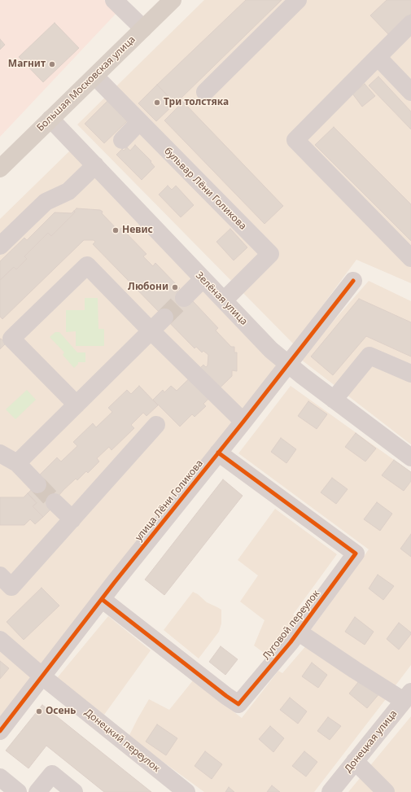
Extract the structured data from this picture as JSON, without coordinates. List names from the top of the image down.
{
  "streets": {
    "main road": ["Большая Московская улица"],
    "street": [
      "бульвар Лёни Голикова",
      "Зелёная улица",
      "улица Лёни Голикова",
      "Луговой переулок",
      "Донецкий переулок",
      "Донецкая улица"
    ]
  },
  "crossings": [
    ["Большая Московская улица", "бульвар Лёни Голикова"],
    ["Большая Московская улица", "Зелёная улица"],
    ["бульвар Лёни Голикова", "Зелёная улица"],
    ["Зелёная улица", "улица Лёни Голикова"],
    ["улица Лёни Голикова", "Луговой переулок"],
    ["улица Лёни Голикова", "Донецкий переулок"]
  ],
  "places": [
    "Магнит",
    "Три толстяка",
    "Невис",
    "Любони",
    "Осень"
  ]
}
